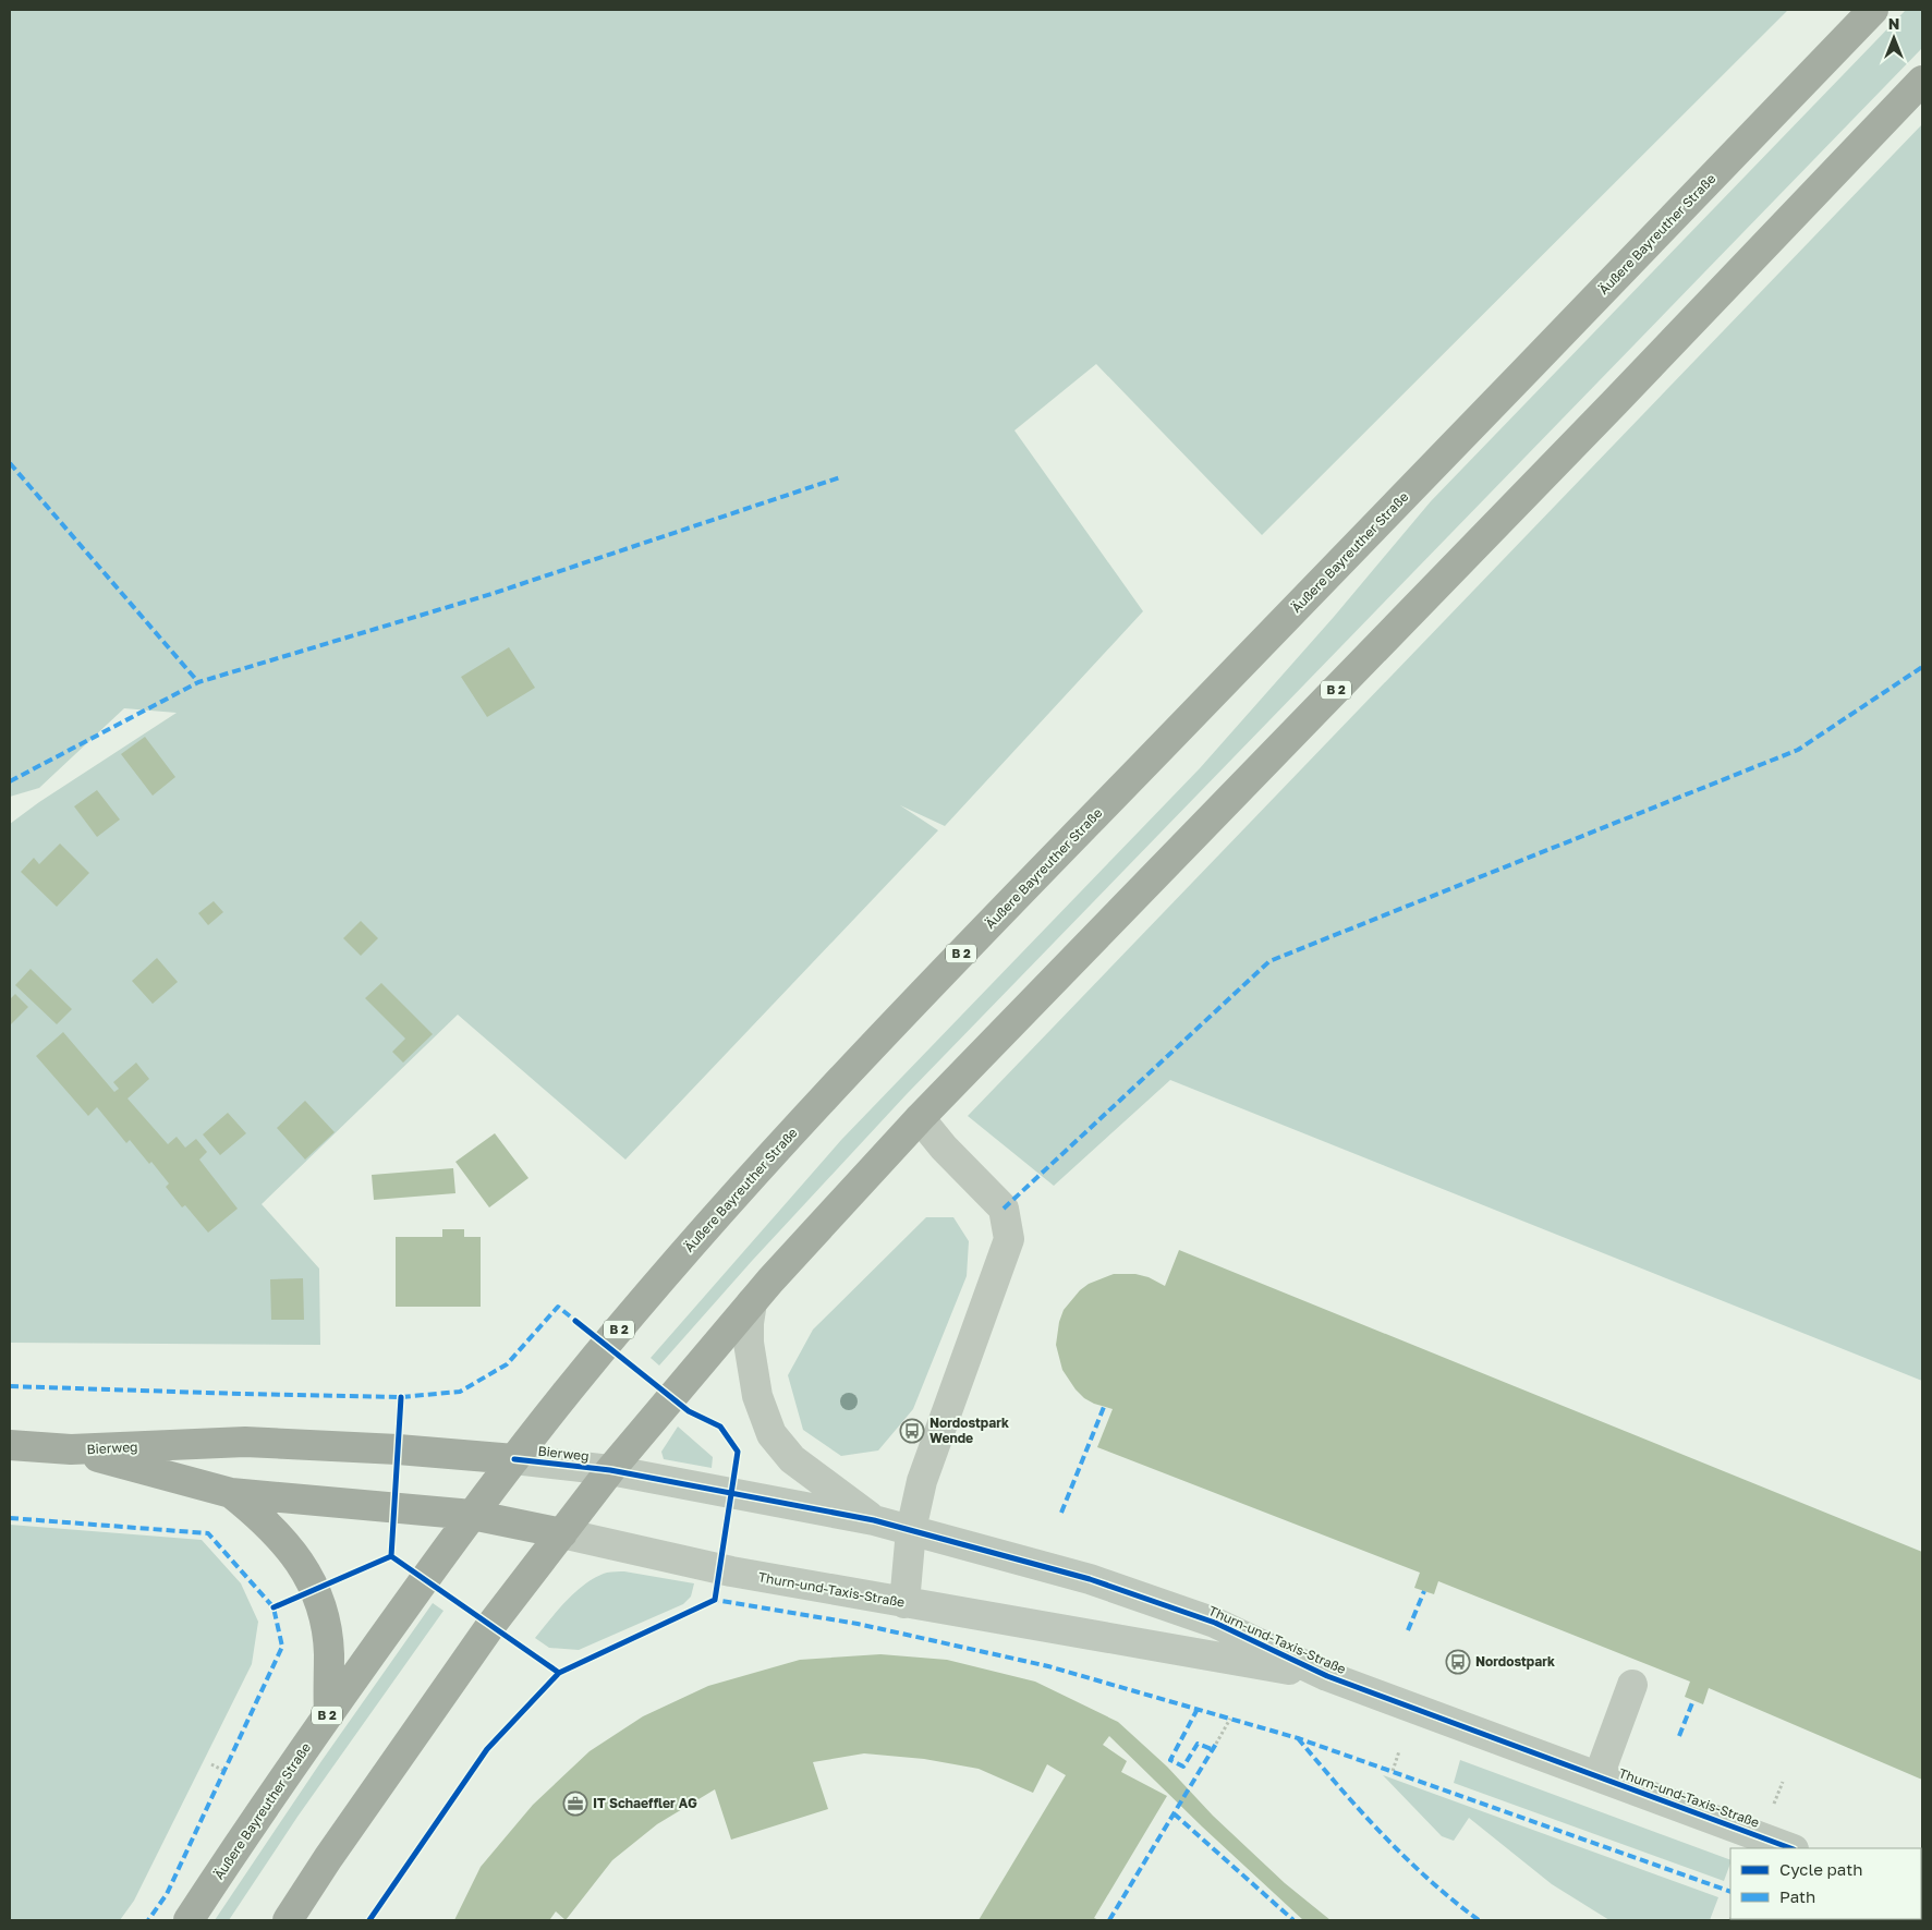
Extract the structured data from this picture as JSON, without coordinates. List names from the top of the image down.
{
  "streets": {
    "main road": ["Äußere Bayreuther Straße", "B 2", "Bierweg"],
    "street": ["Thurn-und-Taxis-Straße"]
  },
  "crossings": [
    ["Äußere Bayreuther Straße", "Bierweg"],
    ["B 2", "Bierweg"],
    ["B 2", "Thurn-und-Taxis-Straße"],
    ["Bierweg", "Thurn-und-Taxis-Straße"]
  ],
  "places": {
    "bus stop": ["Nordostpark Wende", "Nordostpark"],
    "office": ["IT Schaeffler AG"]
  },
  "legend": ["Cycle path", "Path"],
  "north": "top"
}
